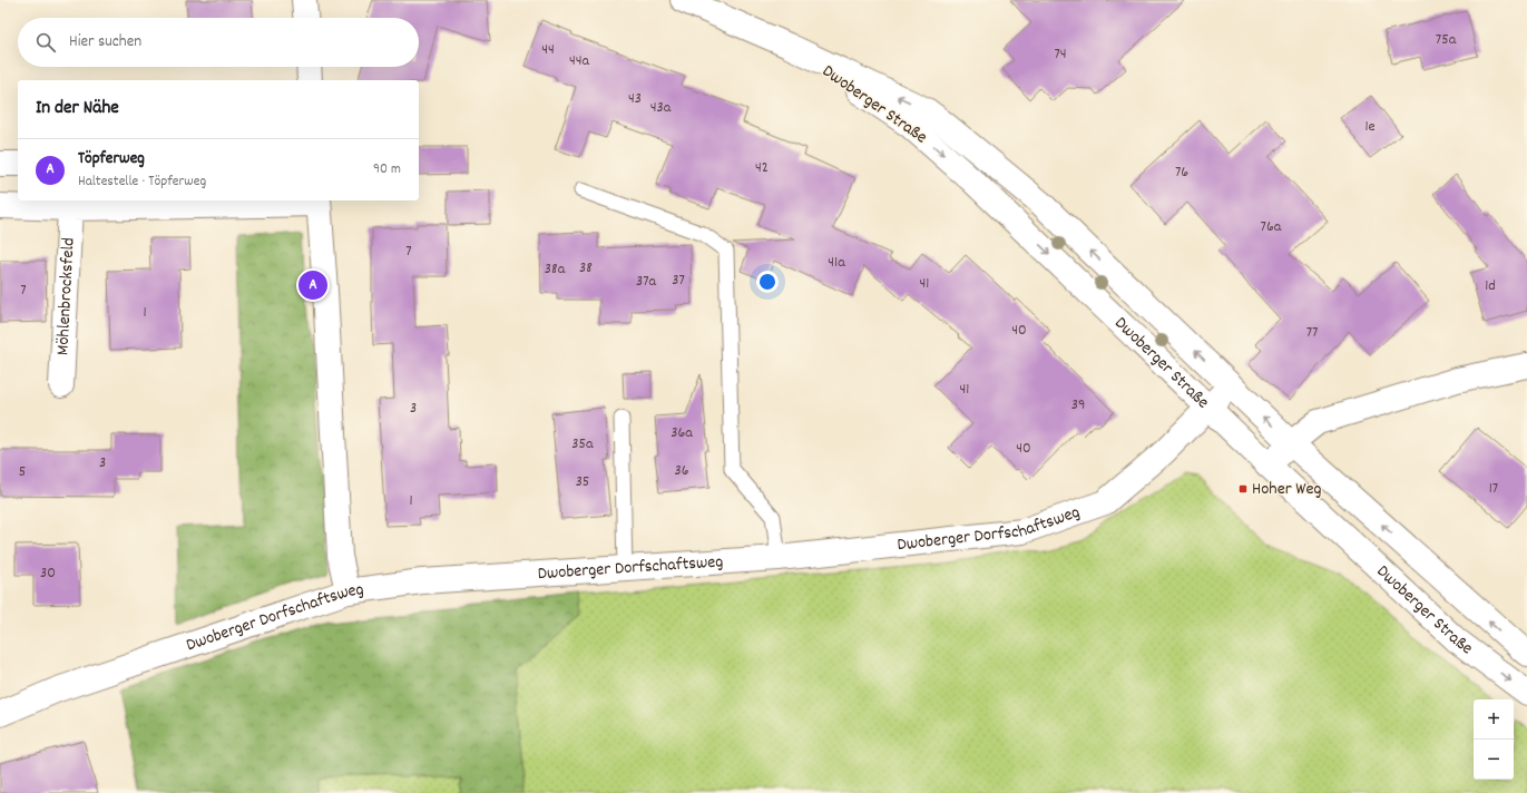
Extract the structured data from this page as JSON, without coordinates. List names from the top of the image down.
{
  "streets": {
    "street": ["Dwoberger Straße", "Möhlenbrocksfeld", "Dwoberger Dorfschaftsweg"]
  },
  "crossings": [
    ["Dwoberger Straße", "Dwoberger Dorfschaftsweg"]
  ],
  "places": {
    "transit": ["Hoher Weg"]
  },
  "house_numbers": [
    "75a",
    "44",
    "74",
    "44a",
    "43",
    "43a",
    "1e",
    "42",
    "76",
    "76a",
    "7",
    "41a",
    "38",
    "38a",
    "37",
    "37a",
    "41",
    "1d",
    "7",
    "1",
    "40",
    "77",
    "41",
    "39",
    "3",
    "36a",
    "35a",
    "40",
    "3",
    "36",
    "5",
    "35",
    "17",
    "1",
    "30"
  ],
  "page": {
    "search": "Hier suchen",
    "heading": "In der Nähe",
    "list": [
      {
        "mark": "A",
        "name": "Töpferweg",
        "note": "Haltestelle · Töpferweg",
        "value": "90 m"
      }
    ],
    "pins": "A",
    "map_buttons": ["+", "−"]
  }
}
